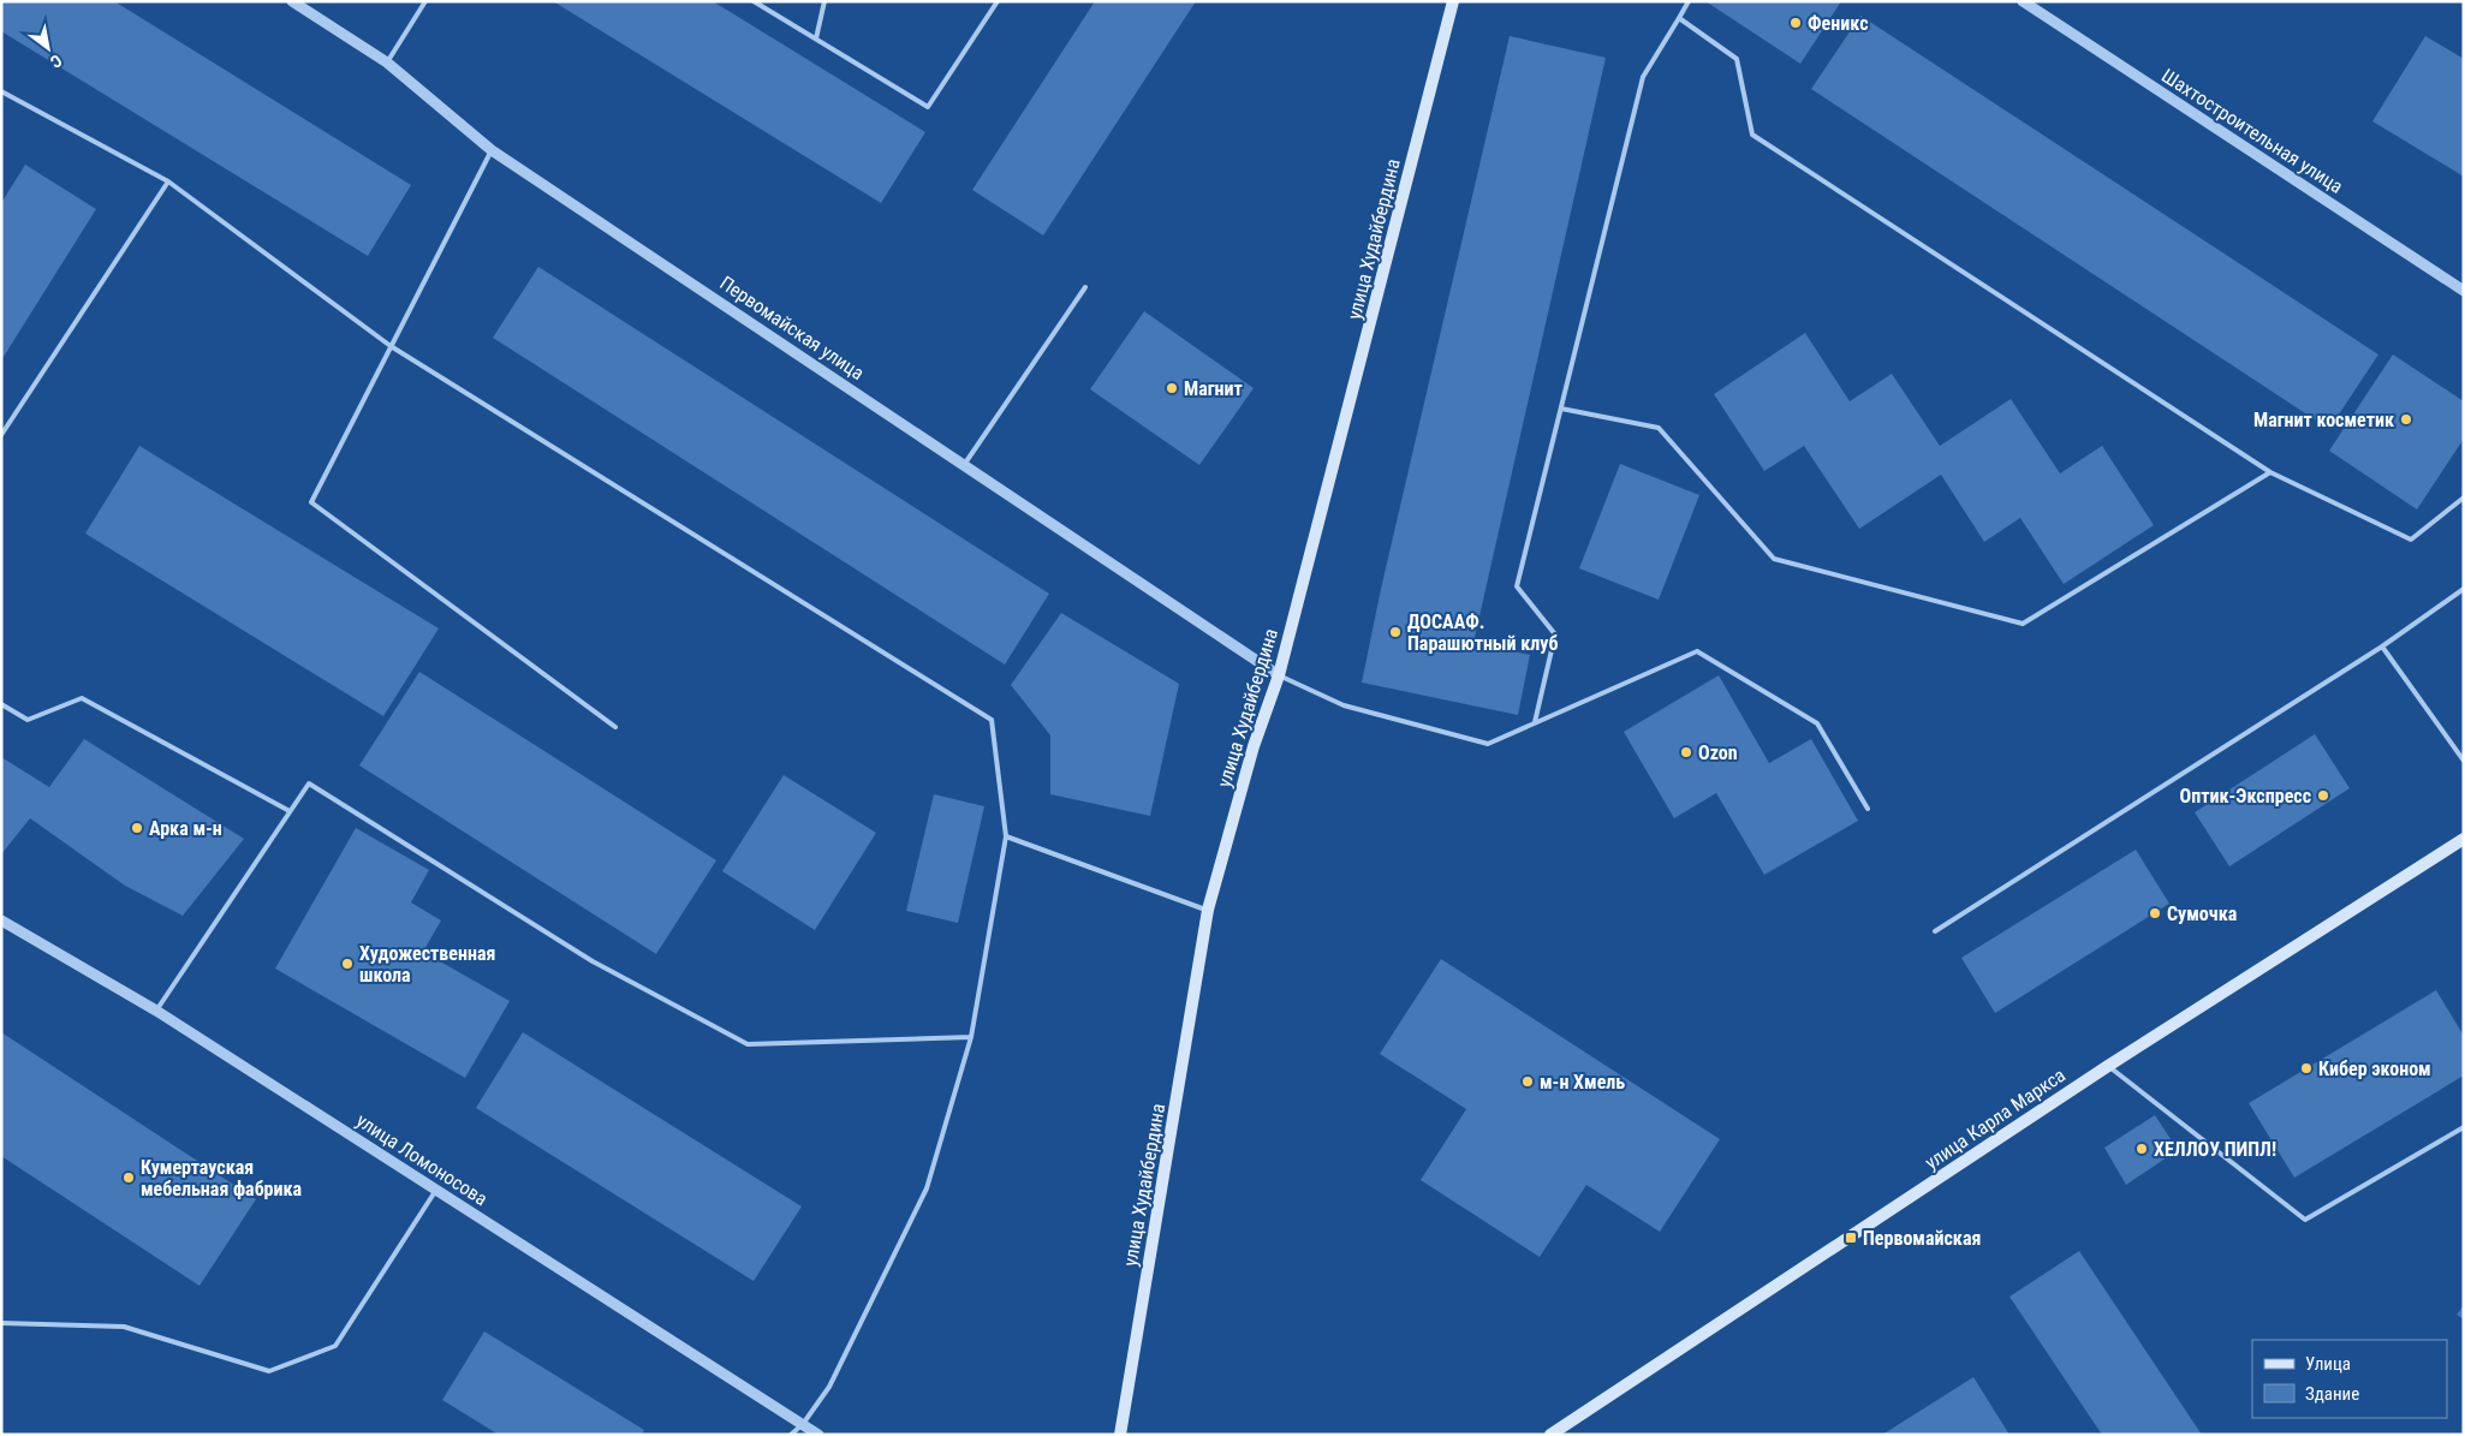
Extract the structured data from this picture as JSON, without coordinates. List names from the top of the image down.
{
  "streets": {
    "main road": ["улица Худайбердина", "улица Карла Маркса"],
    "street": ["Шахтостроительная улица", "Первомайская улица", "улица Ломоносова"]
  },
  "crossings": [
    ["улица Худайбердина", "Первомайская улица"]
  ],
  "places": {
    "other": [
      "Феникс",
      "Магнит",
      "Магнит косметик",
      "ДОСААФ. Парашютный клуб",
      "Ozon",
      "Оптик-Экспресс",
      "Арка м-н",
      "Сумочка",
      "Художественная школа",
      "Кибер эконом",
      "м-н Хмель",
      "ХЕЛЛОУ ПИПЛ!",
      "Кумертауская мебельная фабрика"
    ],
    "transit": ["Первомайская"]
  },
  "legend": ["Улица", "Здание"],
  "north": "bottom right"
}
